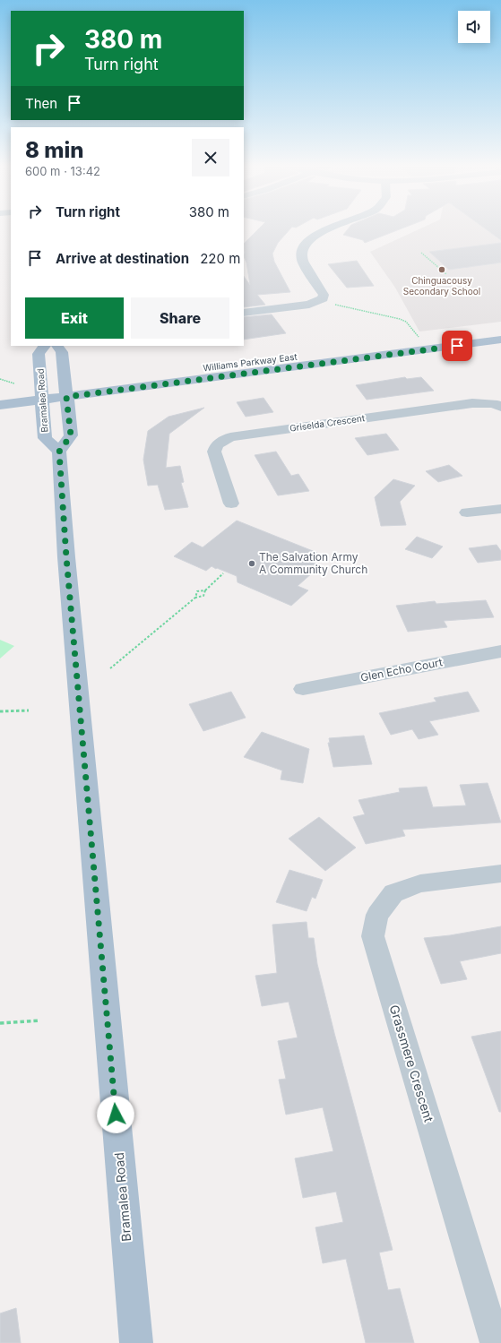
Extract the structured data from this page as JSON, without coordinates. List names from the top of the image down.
{
  "streets": {
    "main road": ["Williams Parkway East", "Bramalea Road"],
    "street": ["Griselda Crescent", "Glen Echo Court", "Grassmere Crescent"]
  },
  "crossings": [
    ["Williams Parkway East", "Bramalea Road"]
  ],
  "places": ["Chinguacousy Secondary School", "The Salvation Army A Community Church"],
  "page": {
    "turn": ["380 m", "Turn right"],
    "then": "Then",
    "heading": ["8 min", "600 m · 13:42"],
    "list": [
      {
        "name": "Turn right",
        "value": "380 m"
      },
      {
        "name": "Arrive at destination",
        "value": "220 m"
      }
    ],
    "buttons": ["Exit", "Share"]
  }
}
